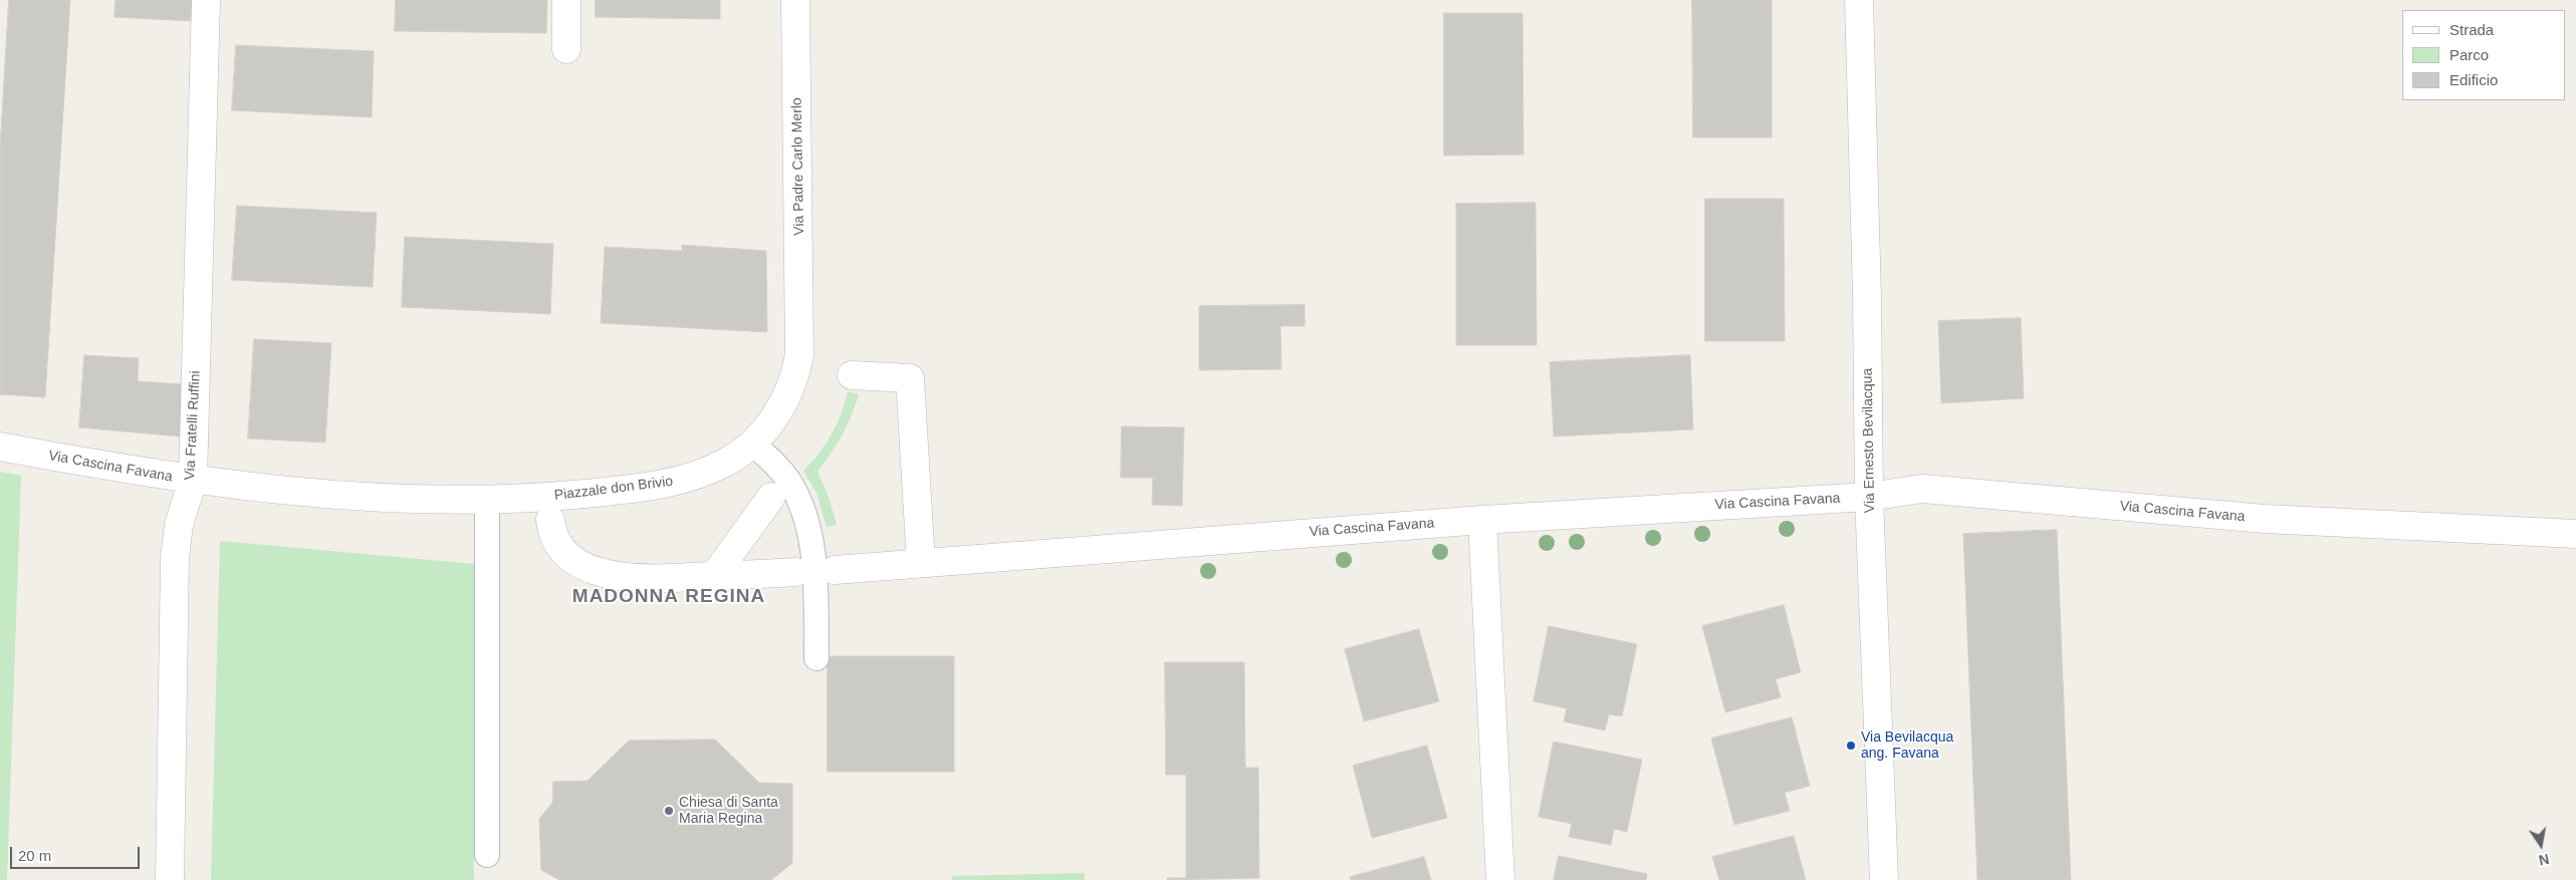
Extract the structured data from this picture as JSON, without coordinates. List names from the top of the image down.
{
  "streets": {
    "street": [
      "Via Padre Carlo Merlo",
      "Via Fratelli Ruffini",
      "Via Ernesto Bevilacqua",
      "Via Cascina Favana",
      "Piazzale don Brivio"
    ]
  },
  "crossings": [
    ["Via Padre Carlo Merlo", "Piazzale don Brivio"],
    ["Via Fratelli Ruffini", "Via Cascina Favana"],
    ["Via Ernesto Bevilacqua", "Via Cascina Favana"],
    ["Via Cascina Favana", "Piazzale don Brivio"]
  ],
  "districts": ["MADONNA REGINA"],
  "places": ["Via Bevilacqua ang. Favana", "Chiesa di Santa Maria Regina"],
  "legend": ["Strada", "Parco", "Edificio"],
  "scale_bar": "20 m",
  "north": "bottom"
}
